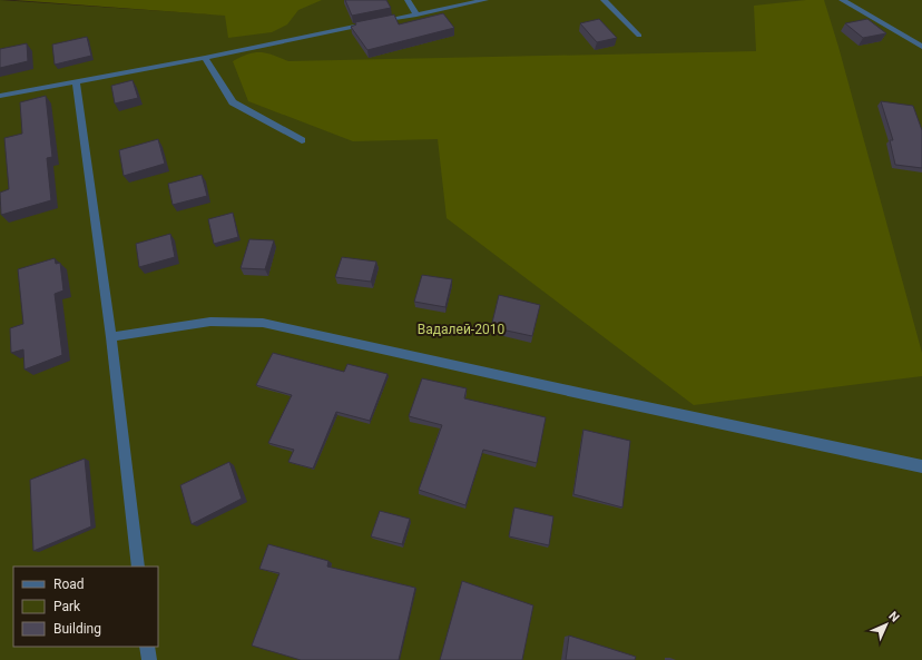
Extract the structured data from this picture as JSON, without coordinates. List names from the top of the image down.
{
  "parks": ["Вадалей-2010"],
  "legend": ["Road", "Park", "Building"],
  "north": "top right"
}
